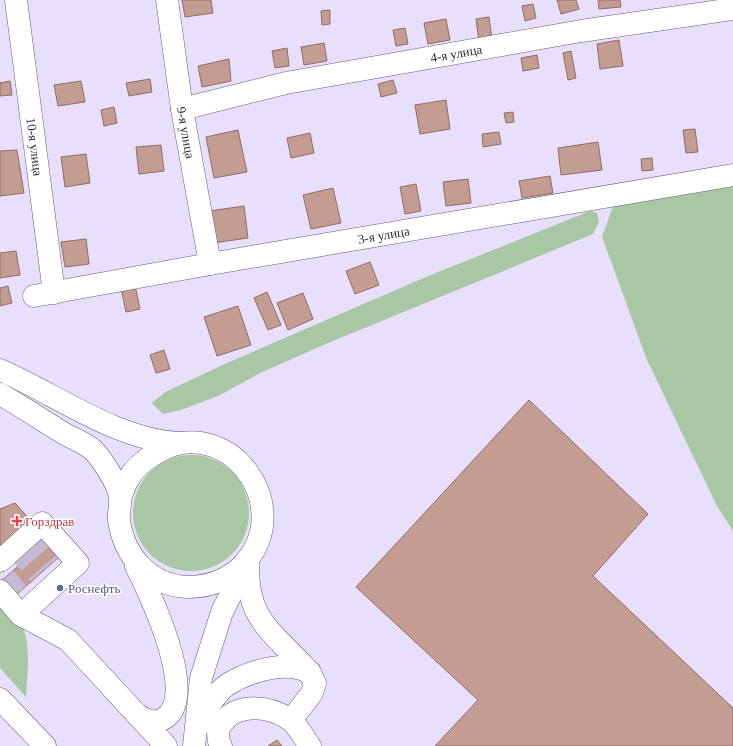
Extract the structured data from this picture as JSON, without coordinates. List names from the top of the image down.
{
  "streets": {
    "main road": [
      "4-я улица",
      "9-я улица",
      "10-я улица",
      "3-я улица"
    ]
  },
  "crossings": [
    ["4-я улица", "9-я улица"],
    ["9-я улица", "3-я улица"],
    ["10-я улица", "3-я улица"]
  ],
  "places": {
    "health": ["Горздрав"],
    "other": ["Роснефть"]
  }
}
